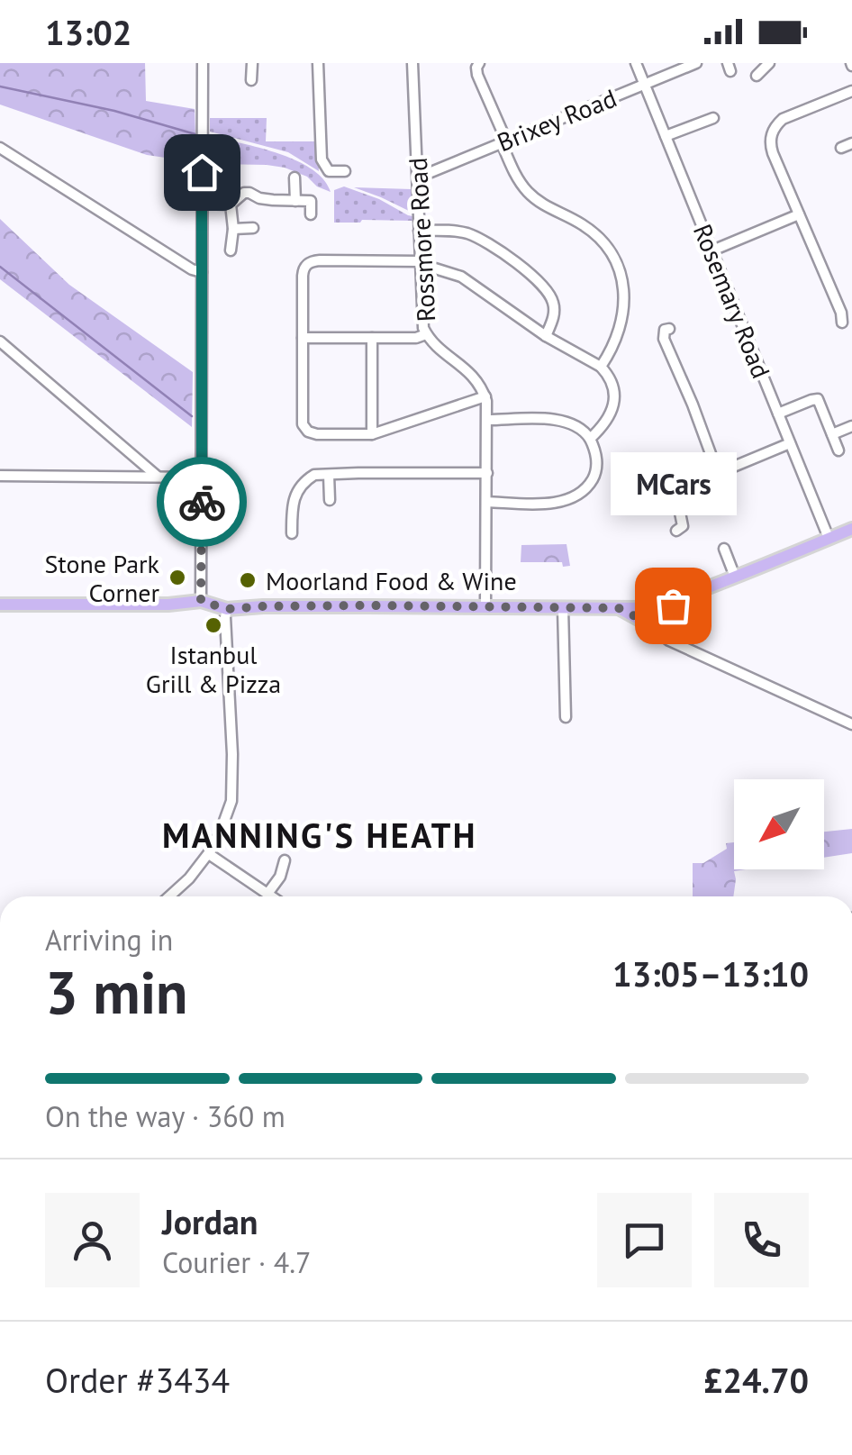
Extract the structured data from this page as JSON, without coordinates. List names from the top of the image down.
{
  "streets": {
    "street": ["Brixey Road", "Rossmore Road", "Rosemary Road"]
  },
  "crossings": [
    ["Brixey Road", "Rossmore Road"],
    ["Brixey Road", "Rosemary Road"]
  ],
  "districts": ["MANNING'S HEATH"],
  "places": [
    "Stone Park Corner",
    "Moorland Food & Wine",
    "MCars",
    "Istanbul Grill & Pizza"
  ],
  "north": "bottom left",
  "page": {
    "status": "13:02",
    "bubble": "MCars",
    "heading": ["3 min", "Arriving in", "13:05–13:10"],
    "panel": [
      "Jordan",
      "Courier · 4.7",
      "Order #3434",
      "£24.70"
    ],
    "bar": "On the way · 360 m"
  }
}
